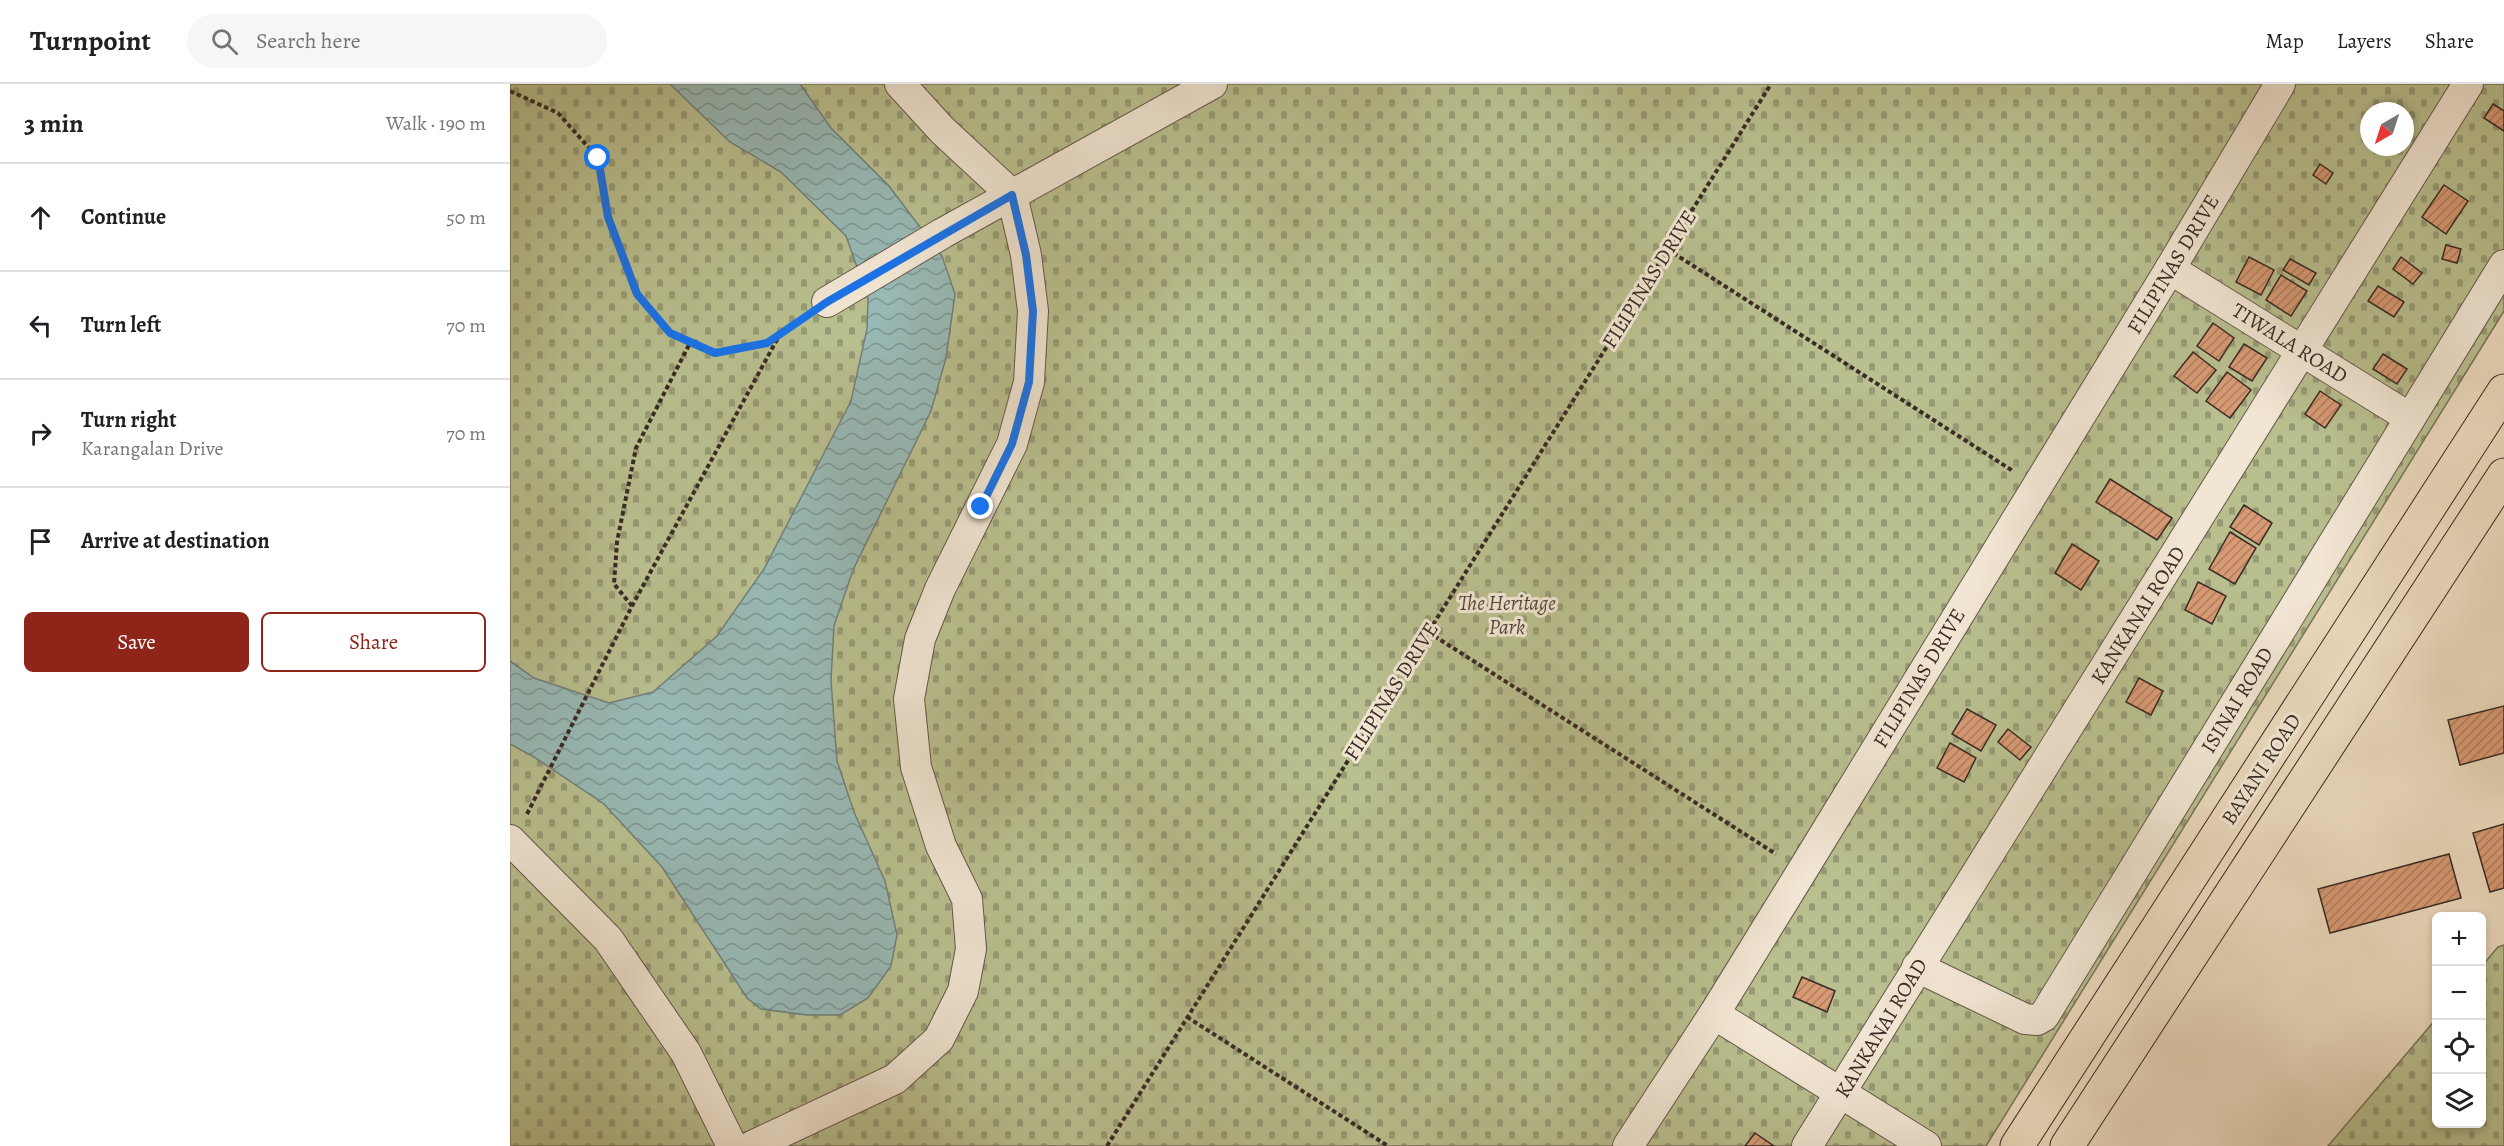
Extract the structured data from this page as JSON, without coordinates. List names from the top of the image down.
{
  "streets": {
    "main road": ["BAYANI ROAD"],
    "street": [
      "FILIPINAS DRIVE",
      "TIWALA ROAD",
      "KANKANAI ROAD",
      "ISINAI ROAD"
    ]
  },
  "crossings": [
    ["FILIPINAS DRIVE", "TIWALA ROAD"],
    ["TIWALA ROAD", "KANKANAI ROAD"],
    ["TIWALA ROAD", "ISINAI ROAD"],
    ["KANKANAI ROAD", "ISINAI ROAD"]
  ],
  "parks": ["The Heritage Park"],
  "north": "bottom left",
  "page": {
    "header": "Turnpoint",
    "search": "Search here",
    "nav": ["Map", "Layers", "Share"],
    "heading": ["3 min", "Walk · 190 m"],
    "list": [
      ["Continue", "50 m"],
      ["Turn left", "70 m"],
      ["Turn right", "Karangalan Drive", "70 m"],
      "Arrive at destination"
    ],
    "buttons": ["Save", "Share"],
    "map_buttons": ["+", "−"]
  }
}
